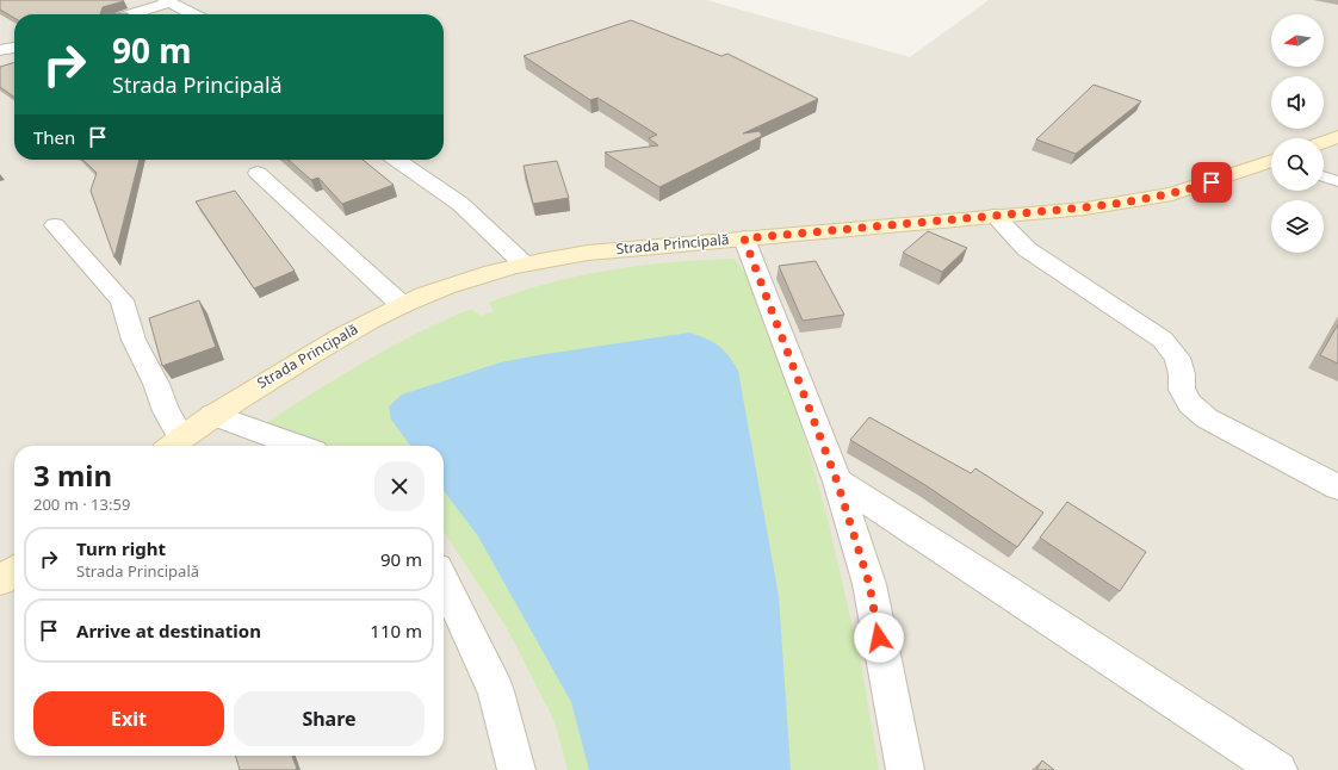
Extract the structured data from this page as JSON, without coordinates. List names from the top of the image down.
{
  "streets": {
    "main road": ["Strada Principală"]
  },
  "north": "left",
  "page": {
    "turn": ["90 m", "Strada Principală"],
    "then": "Then",
    "heading": ["3 min", "200 m · 13:59"],
    "list": [
      {
        "name": "Turn right",
        "note": "Strada Principală",
        "value": "90 m"
      },
      {
        "name": "Arrive at destination",
        "value": "110 m"
      }
    ],
    "buttons": ["Exit", "Share"]
  }
}
